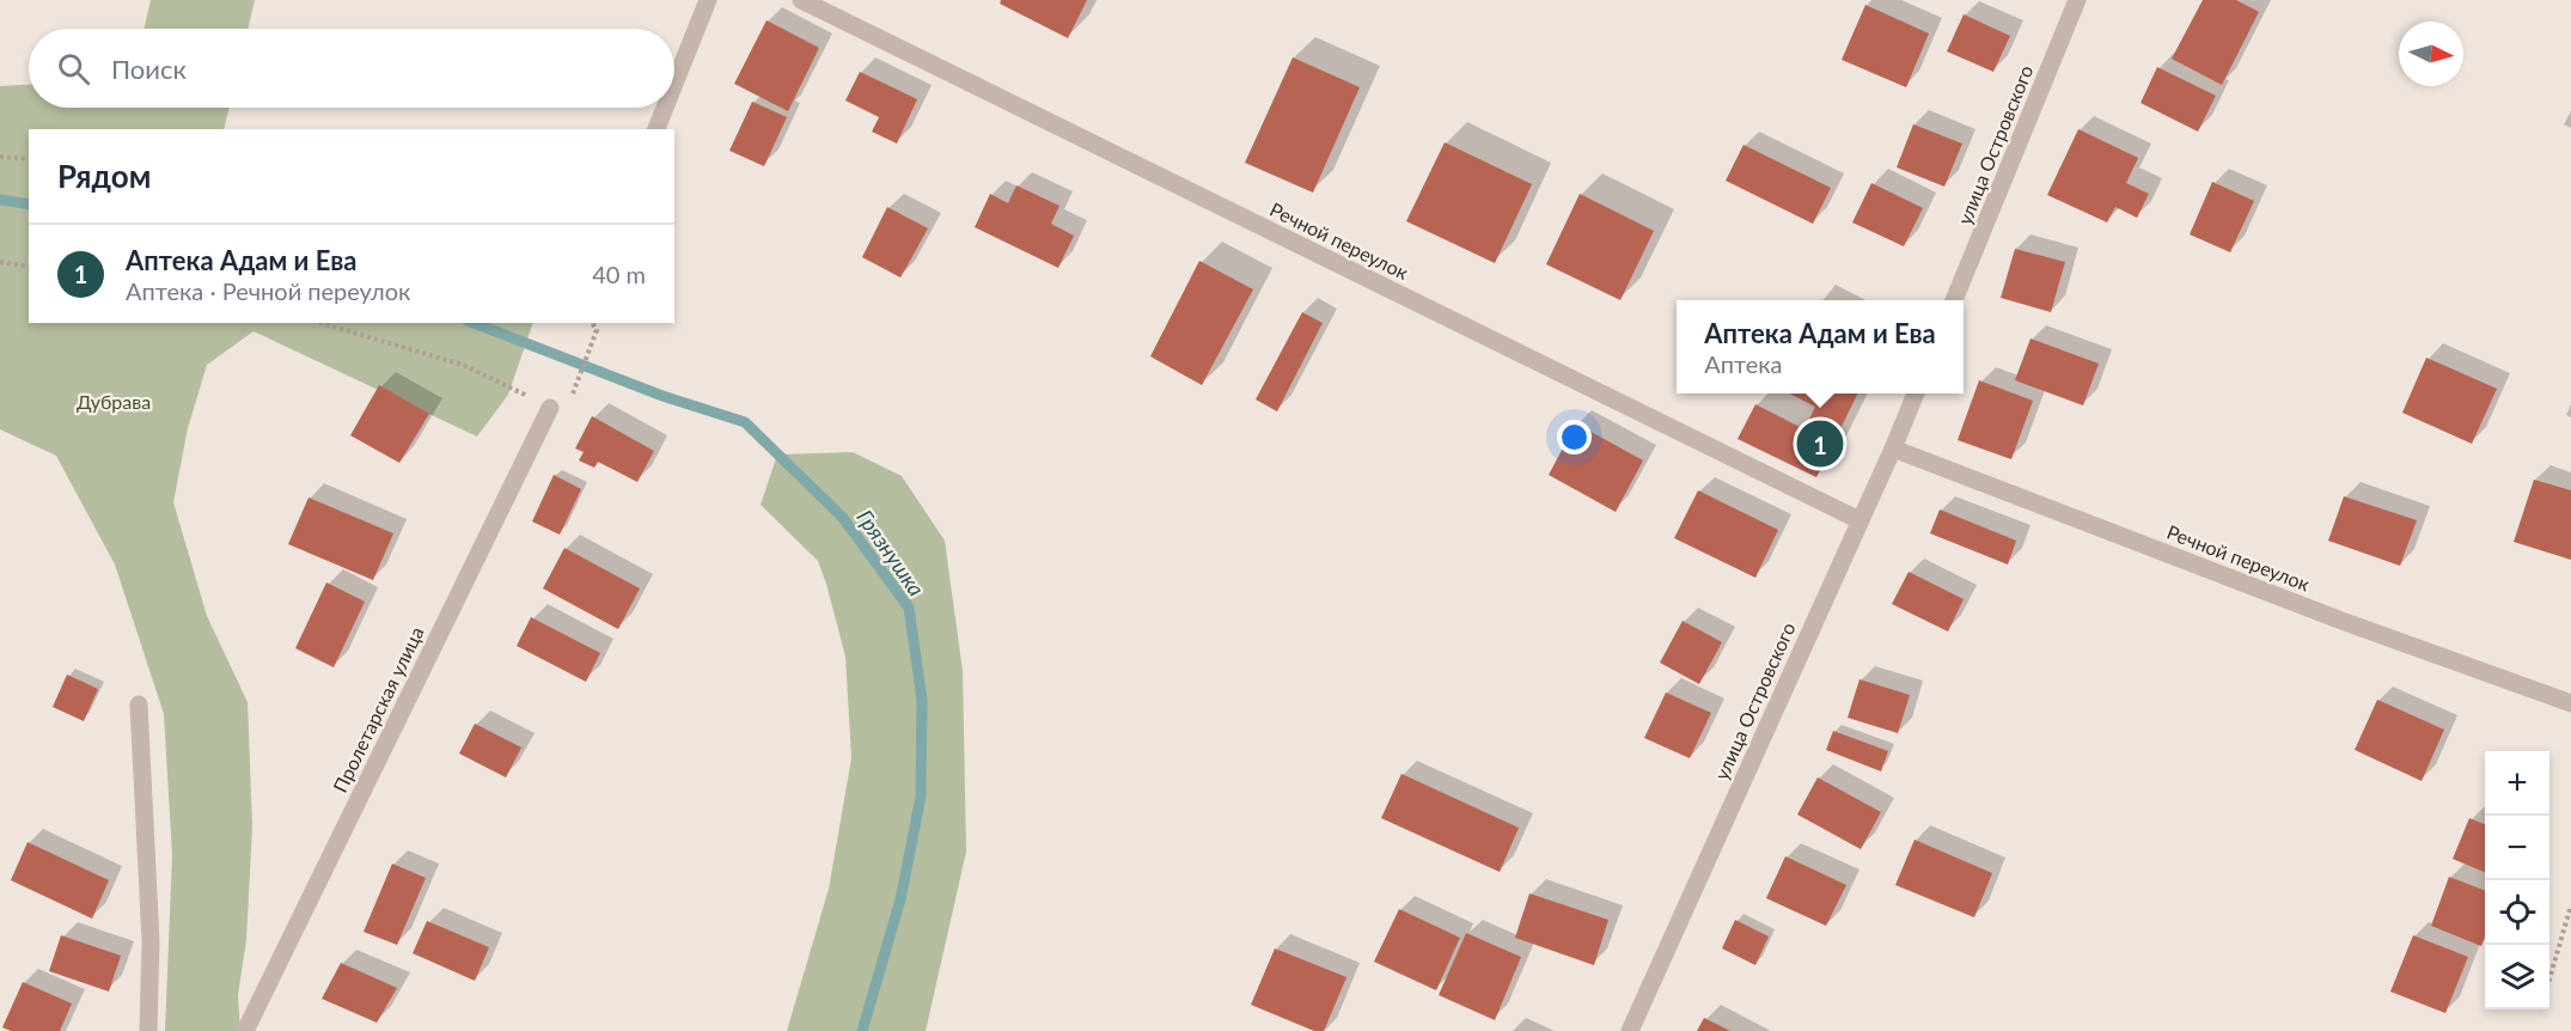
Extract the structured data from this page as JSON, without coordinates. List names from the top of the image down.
{
  "streets": {
    "street": ["улица Островского", "Речной переулок", "Пролетарская улица"]
  },
  "crossings": [
    ["улица Островского", "Речной переулок"]
  ],
  "water": ["Грязнушка"],
  "parks": ["Дубрава"],
  "north": "right",
  "page": {
    "search": "Поиск",
    "heading": "Рядом",
    "list": [
      {
        "mark": "1",
        "name": "Аптека Адам и Ева",
        "note": "Аптека · Речной переулок",
        "value": "40 m"
      }
    ],
    "popup": ["Аптека Адам и Ева", "Аптека"],
    "pins": "1",
    "map_buttons": ["+", "−"]
  }
}
